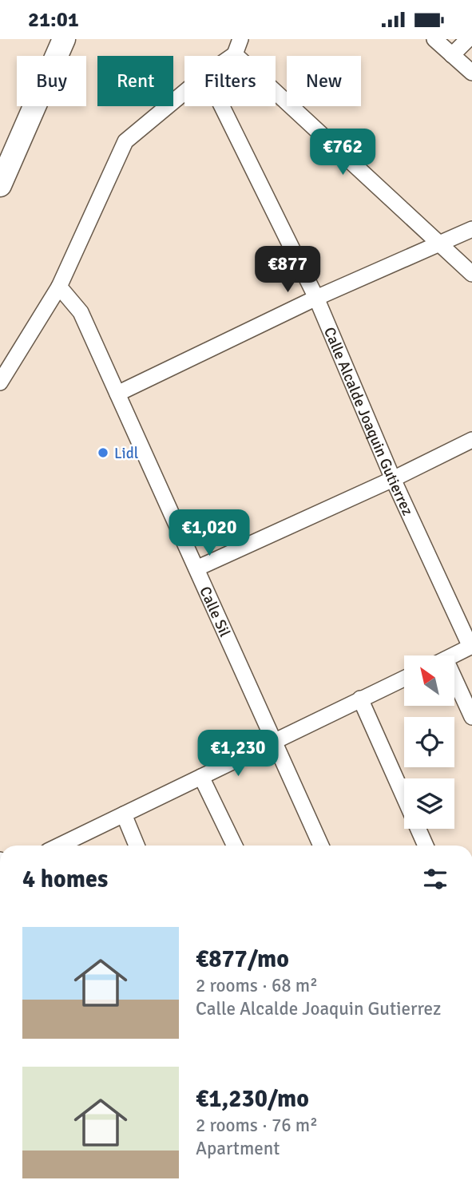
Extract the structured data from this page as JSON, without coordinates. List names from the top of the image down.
{
  "streets": {
    "street": ["Calle Alcalde Joaquin Gutierrez", "Calle Sil"]
  },
  "places": ["Lidl"],
  "north": "top left",
  "page": {
    "status": "21:01",
    "chip": [
      "Buy",
      "Rent",
      "Filters",
      "New"
    ],
    "price": [
      "€762",
      "€877",
      "€1,020",
      "€1,230"
    ],
    "heading": "4 homes",
    "list": [
      {
        "name": "€877/mo",
        "note": "2 rooms · 68 m² · Calle Alcalde Joaquin Gutierrez"
      },
      {
        "name": "€1,230/mo",
        "note": "2 rooms · 76 m² · Apartment"
      }
    ]
  }
}
